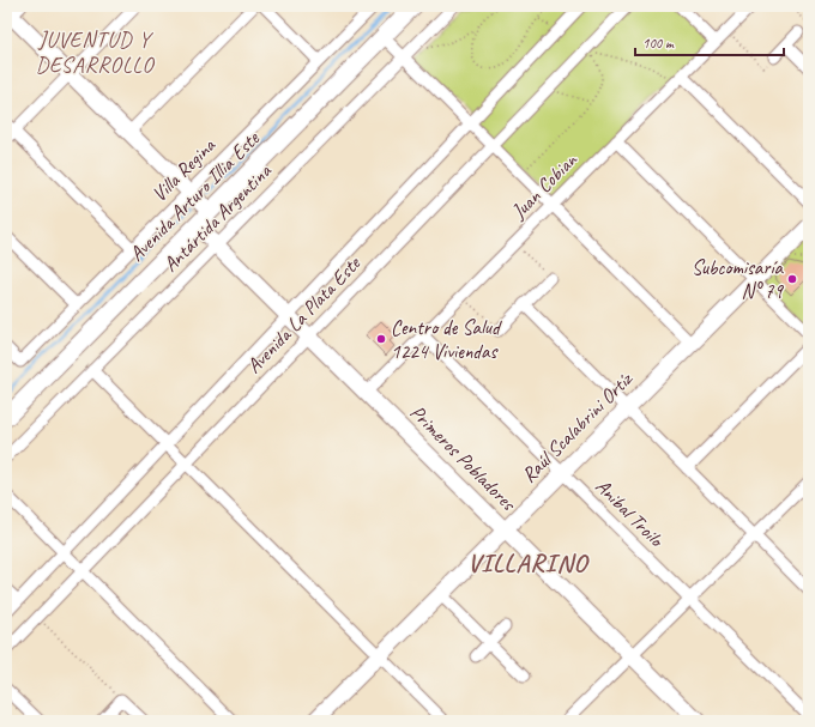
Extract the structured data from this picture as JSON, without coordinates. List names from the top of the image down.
{
  "streets": {
    "main road": ["Avenida Arturo Illia Este"],
    "street": [
      "Villa Regina",
      "Juan Cobian",
      "Antártida Argentina",
      "Avenida La Plata Este",
      "Raúl Scalabrini Ortíz",
      "Primeros Pobladores",
      "Anibal Troilo"
    ]
  },
  "crossings": [
    ["Juan Cobian", "Primeros Pobladores"],
    ["Juan Cobian", "Anibal Troilo"],
    ["Avenida Arturo Illia Este", "Primeros Pobladores"],
    ["Antártida Argentina", "Primeros Pobladores"],
    ["Avenida La Plata Este", "Primeros Pobladores"],
    ["Raúl Scalabrini Ortíz", "Primeros Pobladores"],
    ["Raúl Scalabrini Ortíz", "Anibal Troilo"]
  ],
  "districts": ["JUVENTUD Y DESARROLLO", "VILLARINO"],
  "places": ["Subcomisaría N° 79", "Centro de Salud 1224 Viviendas"],
  "scale_bar": "100 m"
}
